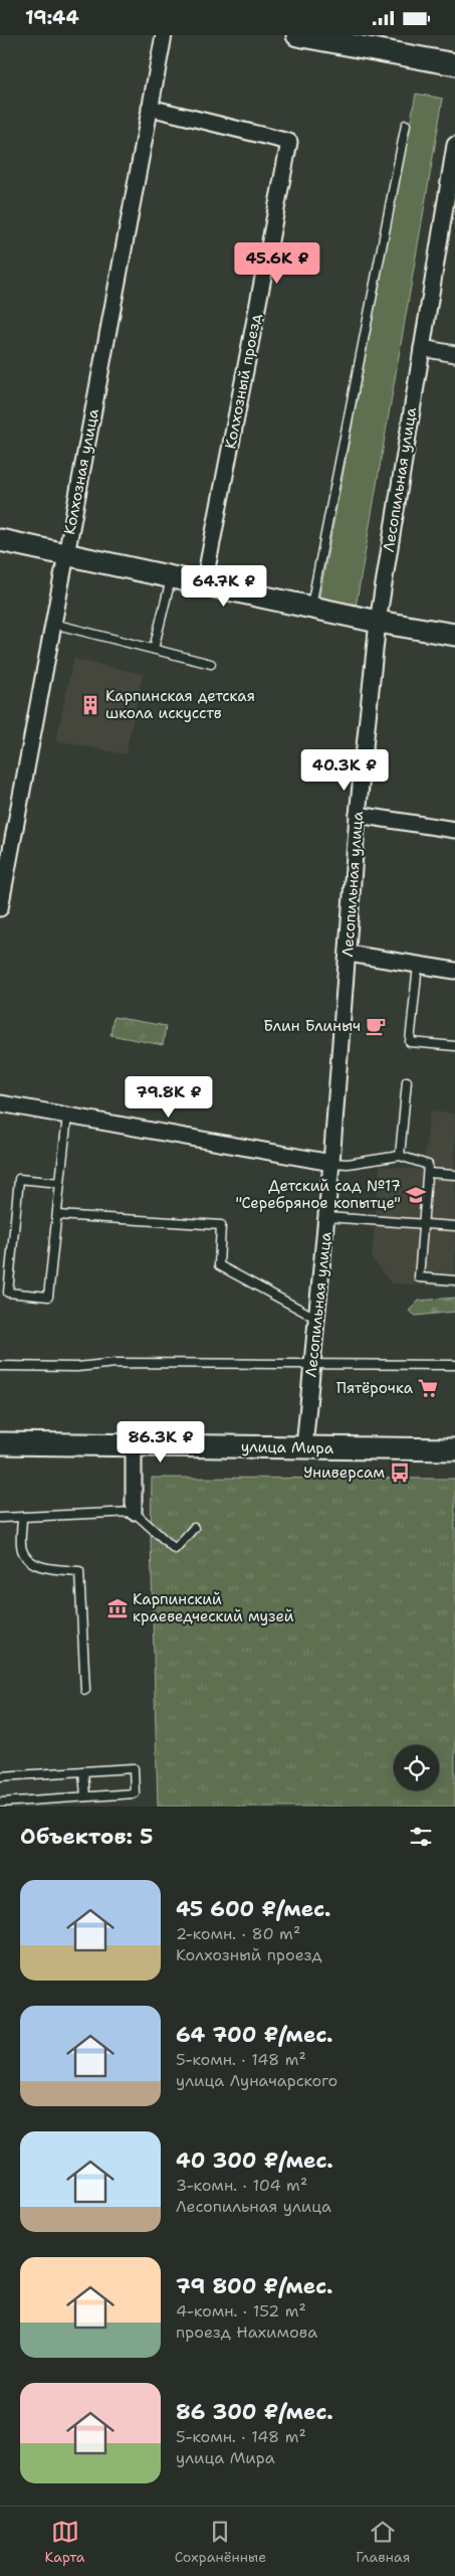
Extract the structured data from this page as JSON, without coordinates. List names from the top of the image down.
{
  "streets": {
    "street": [
      "Колхозный проезд",
      "Колхозная улица",
      "Лесопильная улица",
      "улица Мира"
    ]
  },
  "crossings": [
    ["Колхозный проезд", "Колхозная улица"],
    ["Лесопильная улица", "улица Мира"]
  ],
  "places": {
    "building": ["Карпинская детская школа искусств"],
    "cafe": ["Блин Блиныч"],
    "school or university": ["Детский сад №17 \"Серебряное копытце\""],
    "supermarket": ["Пятёрочка"],
    "bus stop": ["Универсам"],
    "museum": ["Карпинский краеведческий музей"]
  },
  "page": {
    "status": "19:44",
    "price": [
      "45.6K ₽",
      "64.7K ₽",
      "40.3K ₽",
      "79.8K ₽",
      "86.3K ₽"
    ],
    "heading": "Объектов: 5",
    "list": [
      {
        "name": "45 600 ₽/мес.",
        "note": "2-комн. · 80 m² · Колхозный проезд"
      },
      {
        "name": "64 700 ₽/мес.",
        "note": "5-комн. · 148 m² · улица Луначарского"
      },
      {
        "name": "40 300 ₽/мес.",
        "note": "3-комн. · 104 m² · Лесопильная улица"
      },
      {
        "name": "79 800 ₽/мес.",
        "note": "4-комн. · 152 m² · проезд Нахимова"
      },
      {
        "name": "86 300 ₽/мес.",
        "note": "5-комн. · 148 m² · улица Мира"
      }
    ],
    "tabs": ["Карта", "Сохранённые", "Главная"]
  }
}
